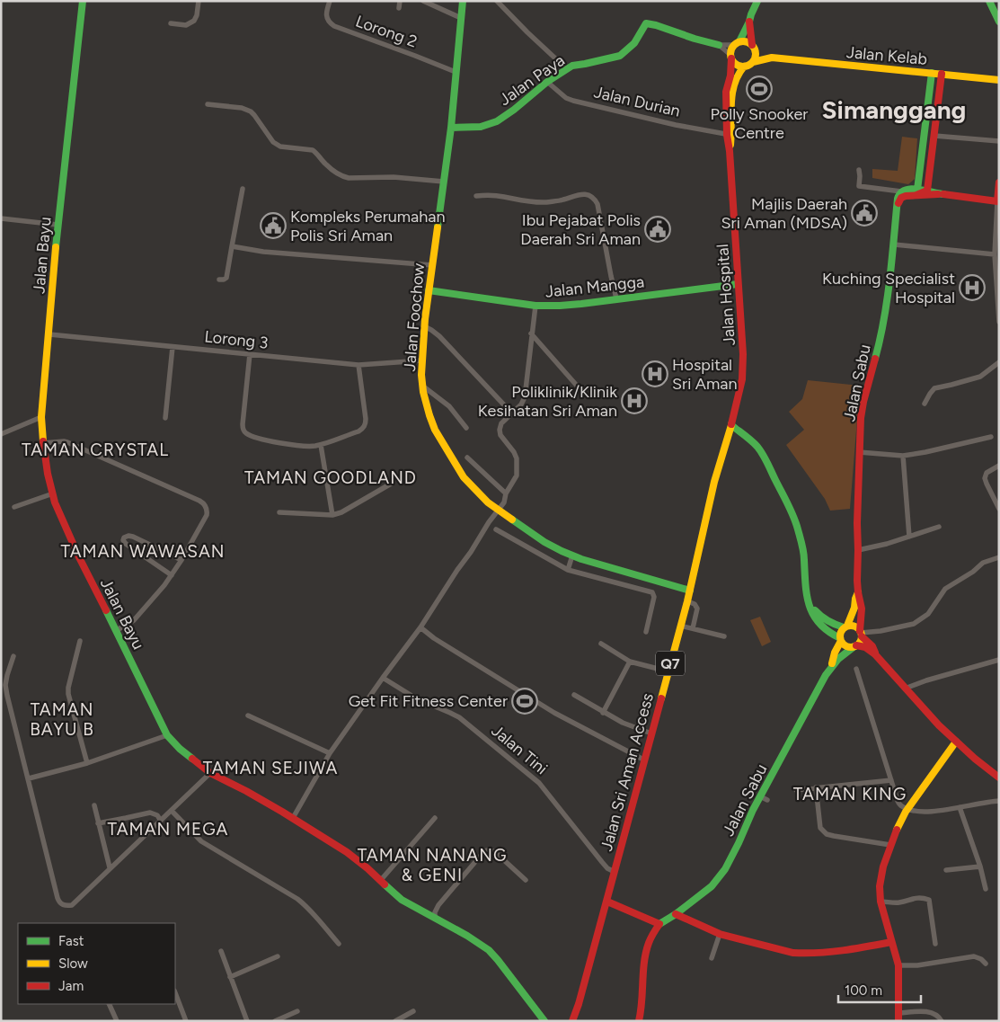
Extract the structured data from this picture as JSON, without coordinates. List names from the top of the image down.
{
  "streets": {
    "street": [
      "Lorong 2",
      "Jalan Kelab",
      "Jalan Paya",
      "Jalan Durian",
      "Jalan Bayu",
      "Jalan Mangga",
      "Jalan Hospital",
      "Jalan Foochow",
      "Lorong 3",
      "Jalan Sabu",
      "Q7",
      "Jalan Tini",
      "Jalan Sri Aman Access"
    ]
  },
  "crossings": [
    ["Lorong 2", "Jalan Foochow"],
    ["Jalan Kelab", "Jalan Hospital"],
    ["Jalan Paya", "Jalan Durian"],
    ["Jalan Paya", "Jalan Foochow"],
    ["Jalan Durian", "Jalan Hospital"],
    ["Jalan Bayu", "Lorong 3"],
    ["Jalan Mangga", "Jalan Hospital"],
    ["Jalan Mangga", "Jalan Foochow"],
    ["Jalan Hospital", "Jalan Sri Aman Access"],
    ["Jalan Foochow", "Lorong 3"],
    ["Jalan Foochow", "Jalan Sri Aman Access"],
    ["Jalan Tini", "Jalan Sri Aman Access"]
  ],
  "districts": [
    "Simanggang",
    "TAMAN CRYSTAL",
    "TAMAN GOODLAND",
    "TAMAN WAWASAN",
    "TAMAN BAYU B",
    "TAMAN SEJIWA",
    "TAMAN KING",
    "TAMAN MEGA",
    "TAMAN NANANG & GENI"
  ],
  "places": {
    "sports": ["Polly Snooker Centre", "Get Fit Fitness Center"],
    "public building": ["Majlis Daerah Sri Aman (MDSA)", "Kompleks Perumahan Polis Sri Aman", "Ibu Pejabat Polis Daerah Sri Aman"],
    "hospital": ["Kuching Specialist Hospital", "Hospital Sri Aman", "Poliklinik/Klinik Kesihatan Sri Aman"]
  },
  "legend": ["Fast", "Slow", "Jam"],
  "scale_bar": "100 m"
}
